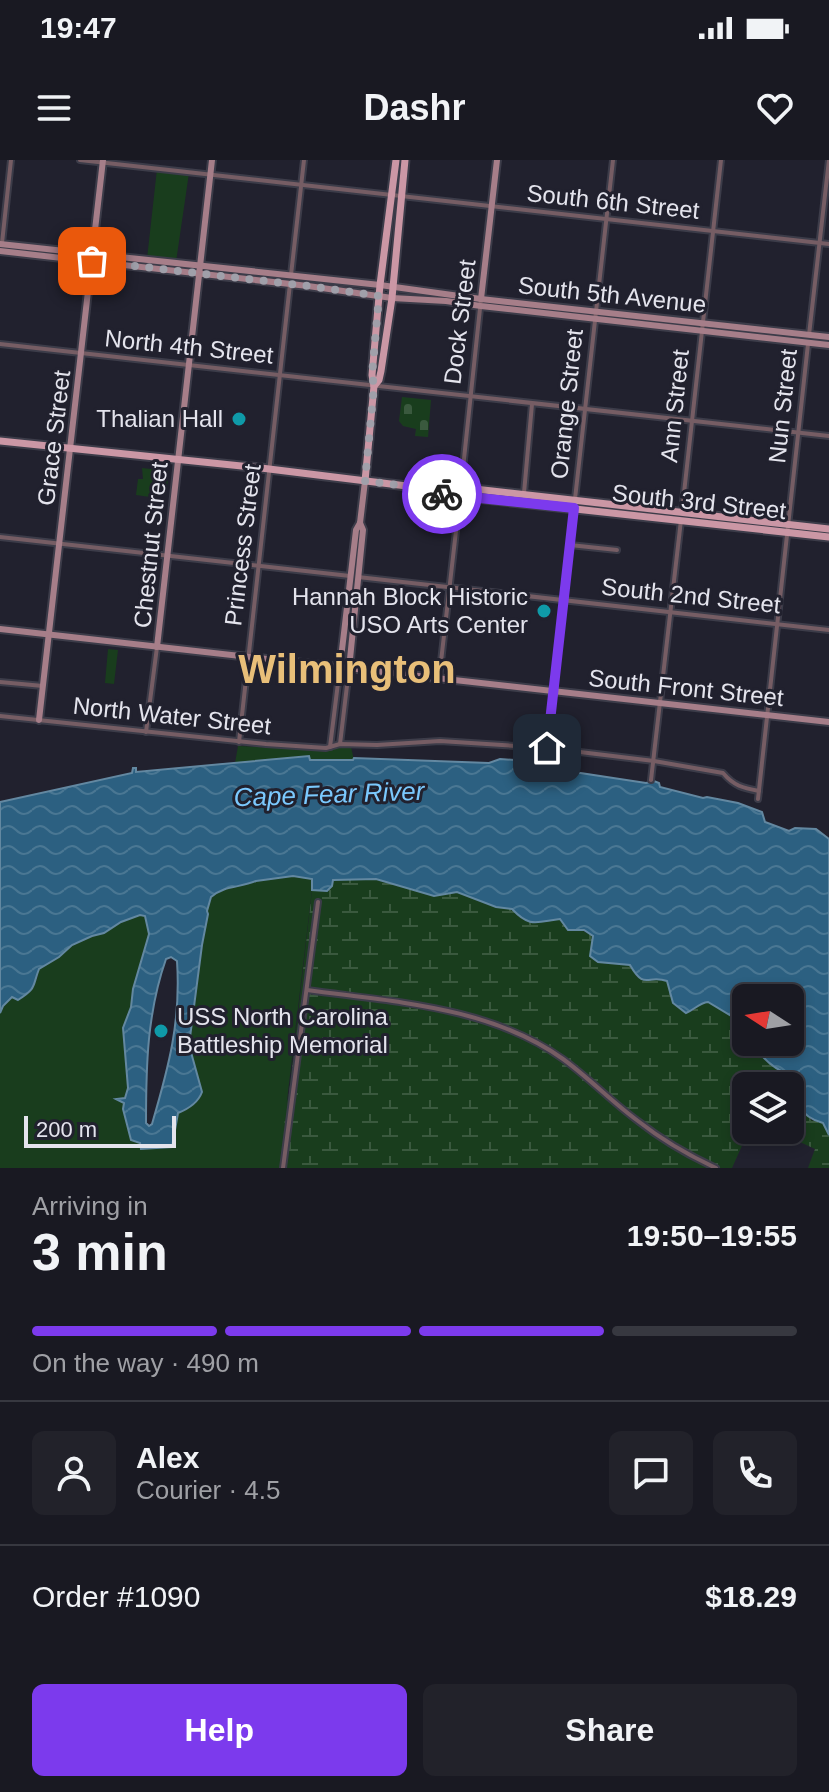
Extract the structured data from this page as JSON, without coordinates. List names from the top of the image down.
{
  "streets": {
    "main road": ["South 3rd Street"],
    "street": [
      "South 6th Street",
      "South 5th Avenue",
      "Dock Street",
      "North 4th Street",
      "Orange Street",
      "Ann Street",
      "Nun Street",
      "Grace Street",
      "Chestnut Street",
      "Princess Street",
      "South 2nd Street",
      "South Front Street",
      "North Water Street"
    ]
  },
  "crossings": [
    ["South 6th Street", "Dock Street"],
    ["South 6th Street", "Orange Street"],
    ["South 6th Street", "Ann Street"],
    ["South 6th Street", "Nun Street"],
    ["South 6th Street", "Grace Street"],
    ["South 6th Street", "Chestnut Street"],
    ["South 6th Street", "Princess Street"],
    ["South 5th Avenue", "Dock Street"],
    ["South 5th Avenue", "Orange Street"],
    ["South 5th Avenue", "Ann Street"],
    ["South 5th Avenue", "Nun Street"],
    ["South 5th Avenue", "Princess Street"],
    ["Dock Street", "North 4th Street"],
    ["Dock Street", "South 3rd Street"],
    ["Dock Street", "South 2nd Street"],
    ["Dock Street", "South Front Street"],
    ["North 4th Street", "Orange Street"],
    ["North 4th Street", "Ann Street"],
    ["North 4th Street", "Nun Street"],
    ["North 4th Street", "Grace Street"],
    ["North 4th Street", "Chestnut Street"],
    ["North 4th Street", "Princess Street"],
    ["Orange Street", "South 3rd Street"],
    ["Orange Street", "South 2nd Street"],
    ["Orange Street", "South Front Street"],
    ["Orange Street", "North Water Street"],
    ["Ann Street", "South 3rd Street"],
    ["Ann Street", "South 2nd Street"],
    ["Ann Street", "South Front Street"],
    ["Ann Street", "North Water Street"],
    ["Nun Street", "South 3rd Street"],
    ["Nun Street", "South 2nd Street"],
    ["Nun Street", "South Front Street"],
    ["Nun Street", "North Water Street"],
    ["Grace Street", "South 3rd Street"],
    ["Grace Street", "South 2nd Street"],
    ["Grace Street", "South Front Street"],
    ["Grace Street", "North Water Street"],
    ["South 3rd Street", "Chestnut Street"],
    ["South 3rd Street", "Princess Street"],
    ["Chestnut Street", "South 2nd Street"],
    ["Chestnut Street", "South Front Street"],
    ["Princess Street", "South 2nd Street"],
    ["Princess Street", "South Front Street"],
    ["Princess Street", "North Water Street"]
  ],
  "districts": ["Wilmington"],
  "water": ["Cape Fear River"],
  "places": ["Thalian Hall", "Hannah Block Historic USO Arts Center", "USS North Carolina Battleship Memorial"],
  "scale_bar": "200 m",
  "north": "left",
  "page": {
    "status": "19:47",
    "header": "Dashr",
    "scale": "200 m",
    "heading": ["3 min", "Arriving in", "19:50–19:55"],
    "panel": [
      "Alex",
      "Courier · 4.5",
      "Order #1090",
      "$18.29"
    ],
    "bar": "On the way · 490 m",
    "buttons": ["Help", "Share"]
  }
}
